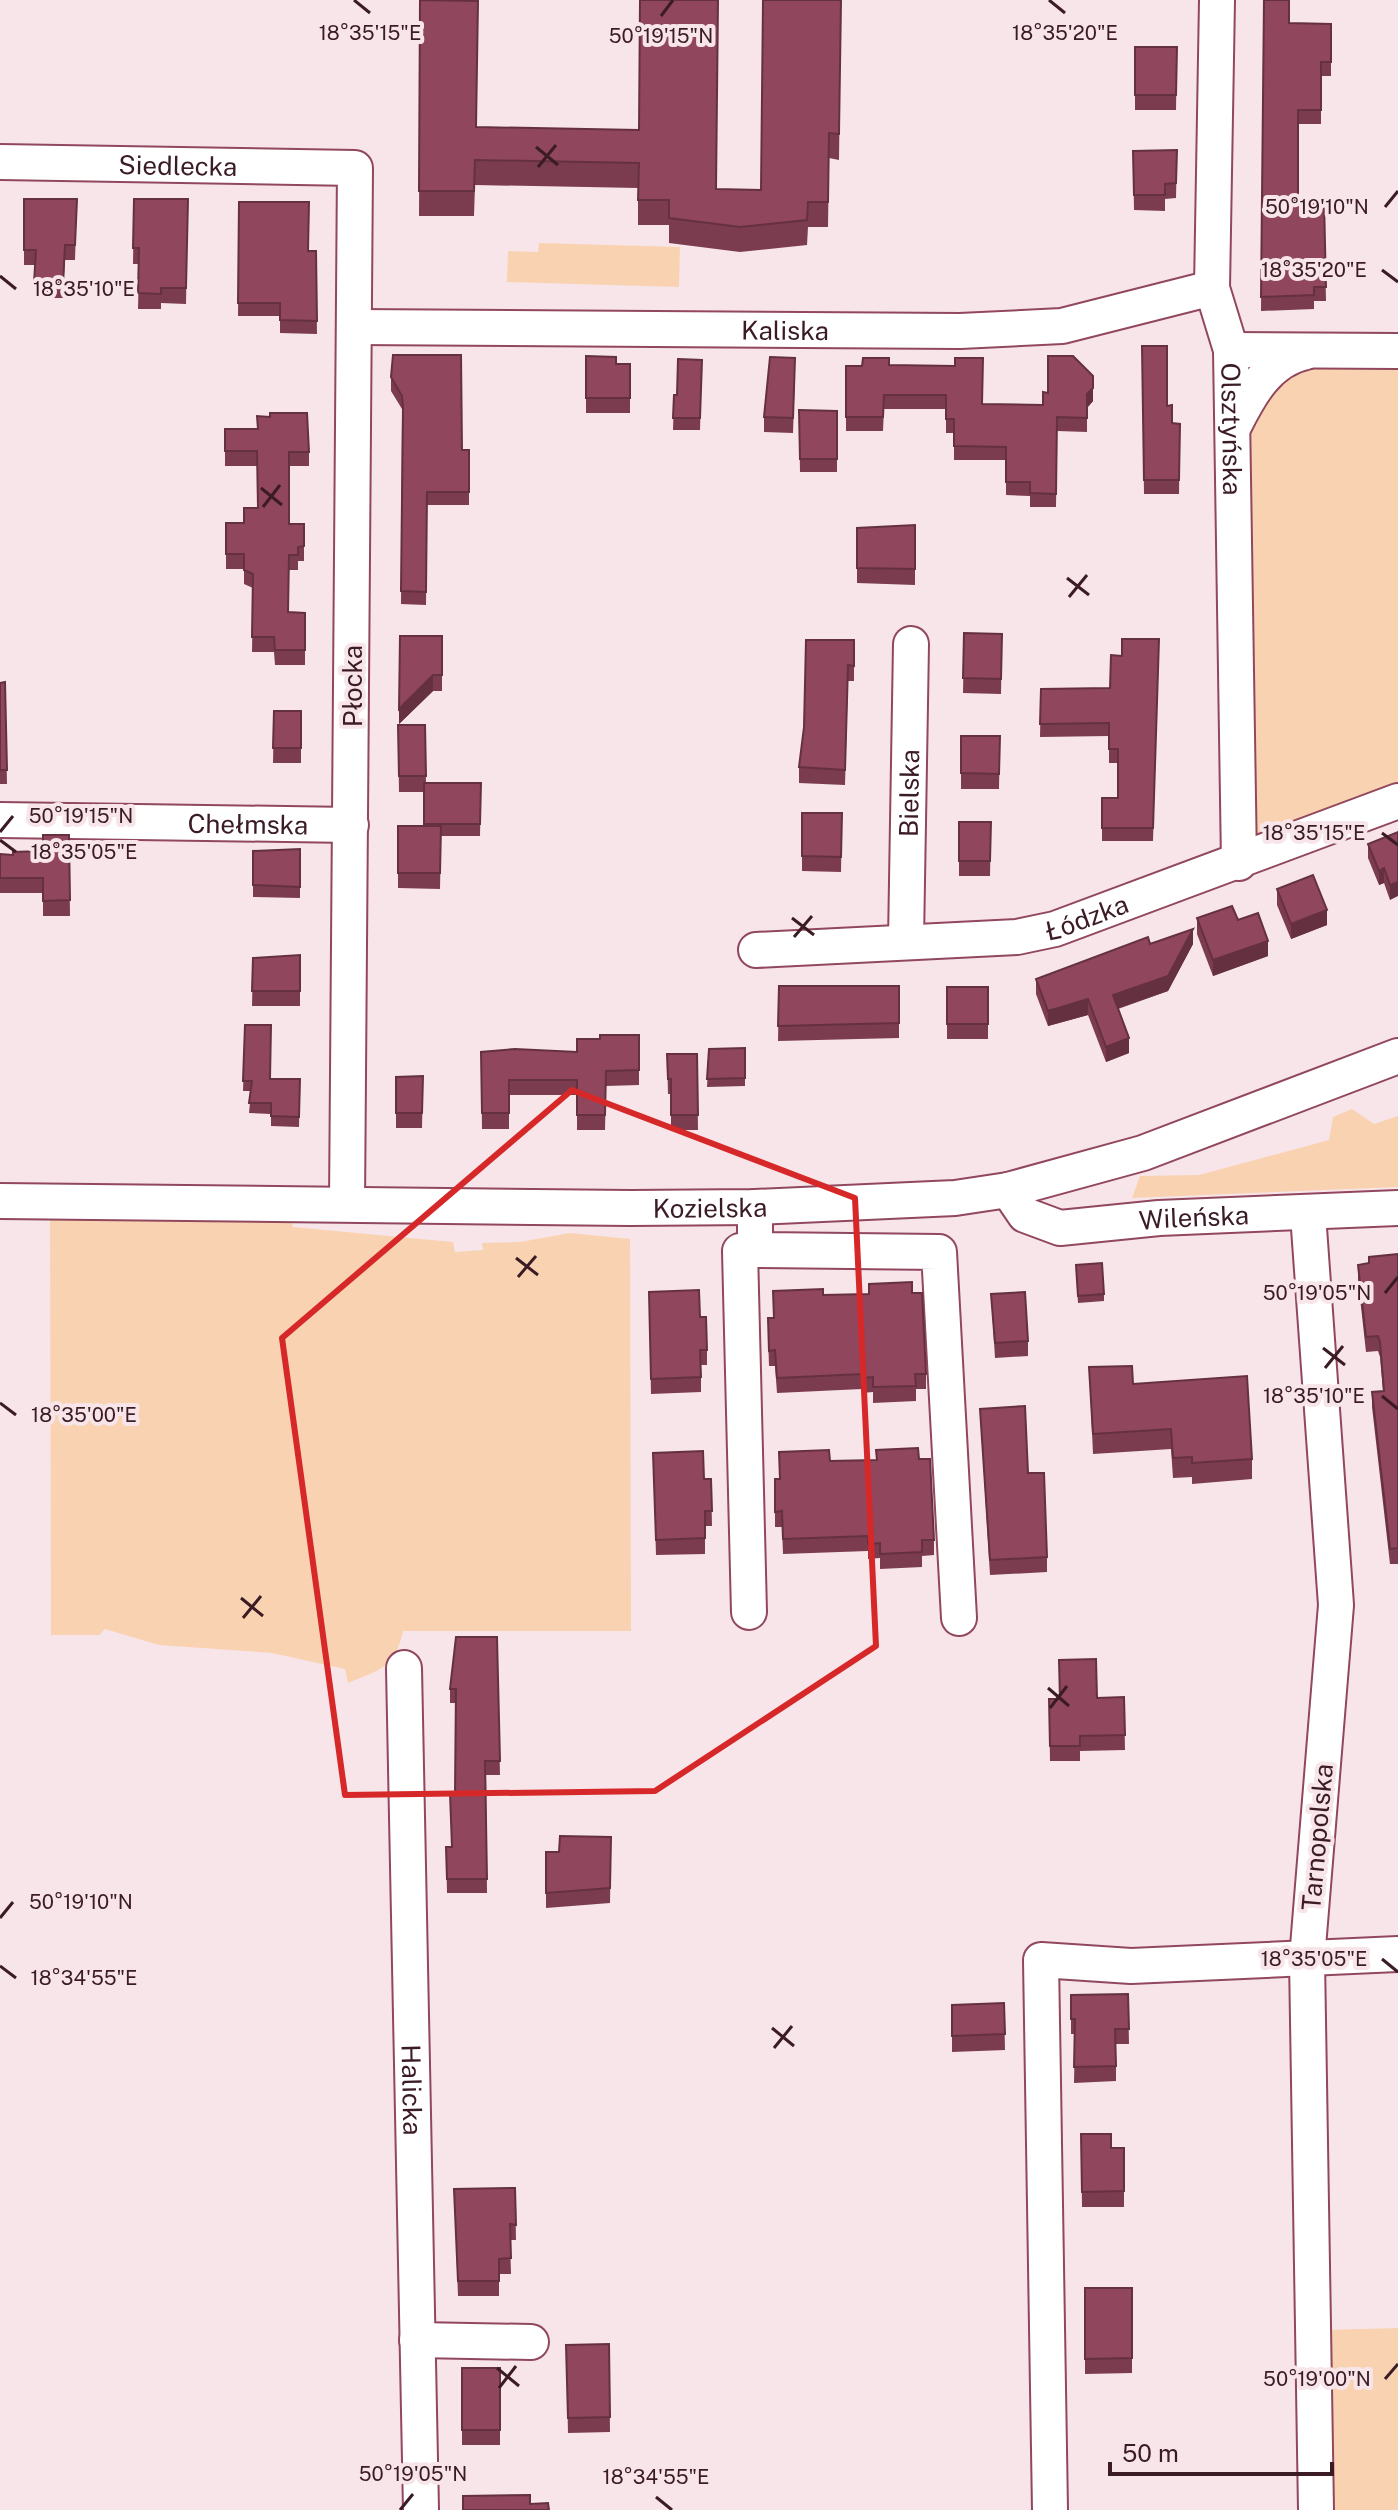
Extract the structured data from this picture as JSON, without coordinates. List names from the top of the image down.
{
  "streets": {
    "street": [
      "Siedlecka",
      "Kaliska",
      "Olsztyńska",
      "Płocka",
      "Bielska",
      "Chełmska",
      "Łódzka",
      "Kozielska",
      "Wileńska",
      "Tarnopolska",
      "Halicka"
    ]
  },
  "crossings": [
    ["Siedlecka", "Płocka"],
    ["Kaliska", "Olsztyńska"],
    ["Kaliska", "Płocka"],
    ["Olsztyńska", "Łódzka"],
    ["Płocka", "Chełmska"],
    ["Płocka", "Kozielska"],
    ["Bielska", "Łódzka"],
    ["Kozielska", "Wileńska"],
    ["Wileńska", "Tarnopolska"]
  ],
  "scale_bar": "50 m",
  "coordinates": [
    "18°35'20\"E",
    "18°35'15\"E",
    "50°19'15\"N",
    "50°19'10\"N",
    "18°35'10\"E",
    "18°35'05\"E",
    "50°19'05\"N",
    "18°35'00\"E",
    "18°34'55\"E",
    "50°19'00\"N"
  ]
}
